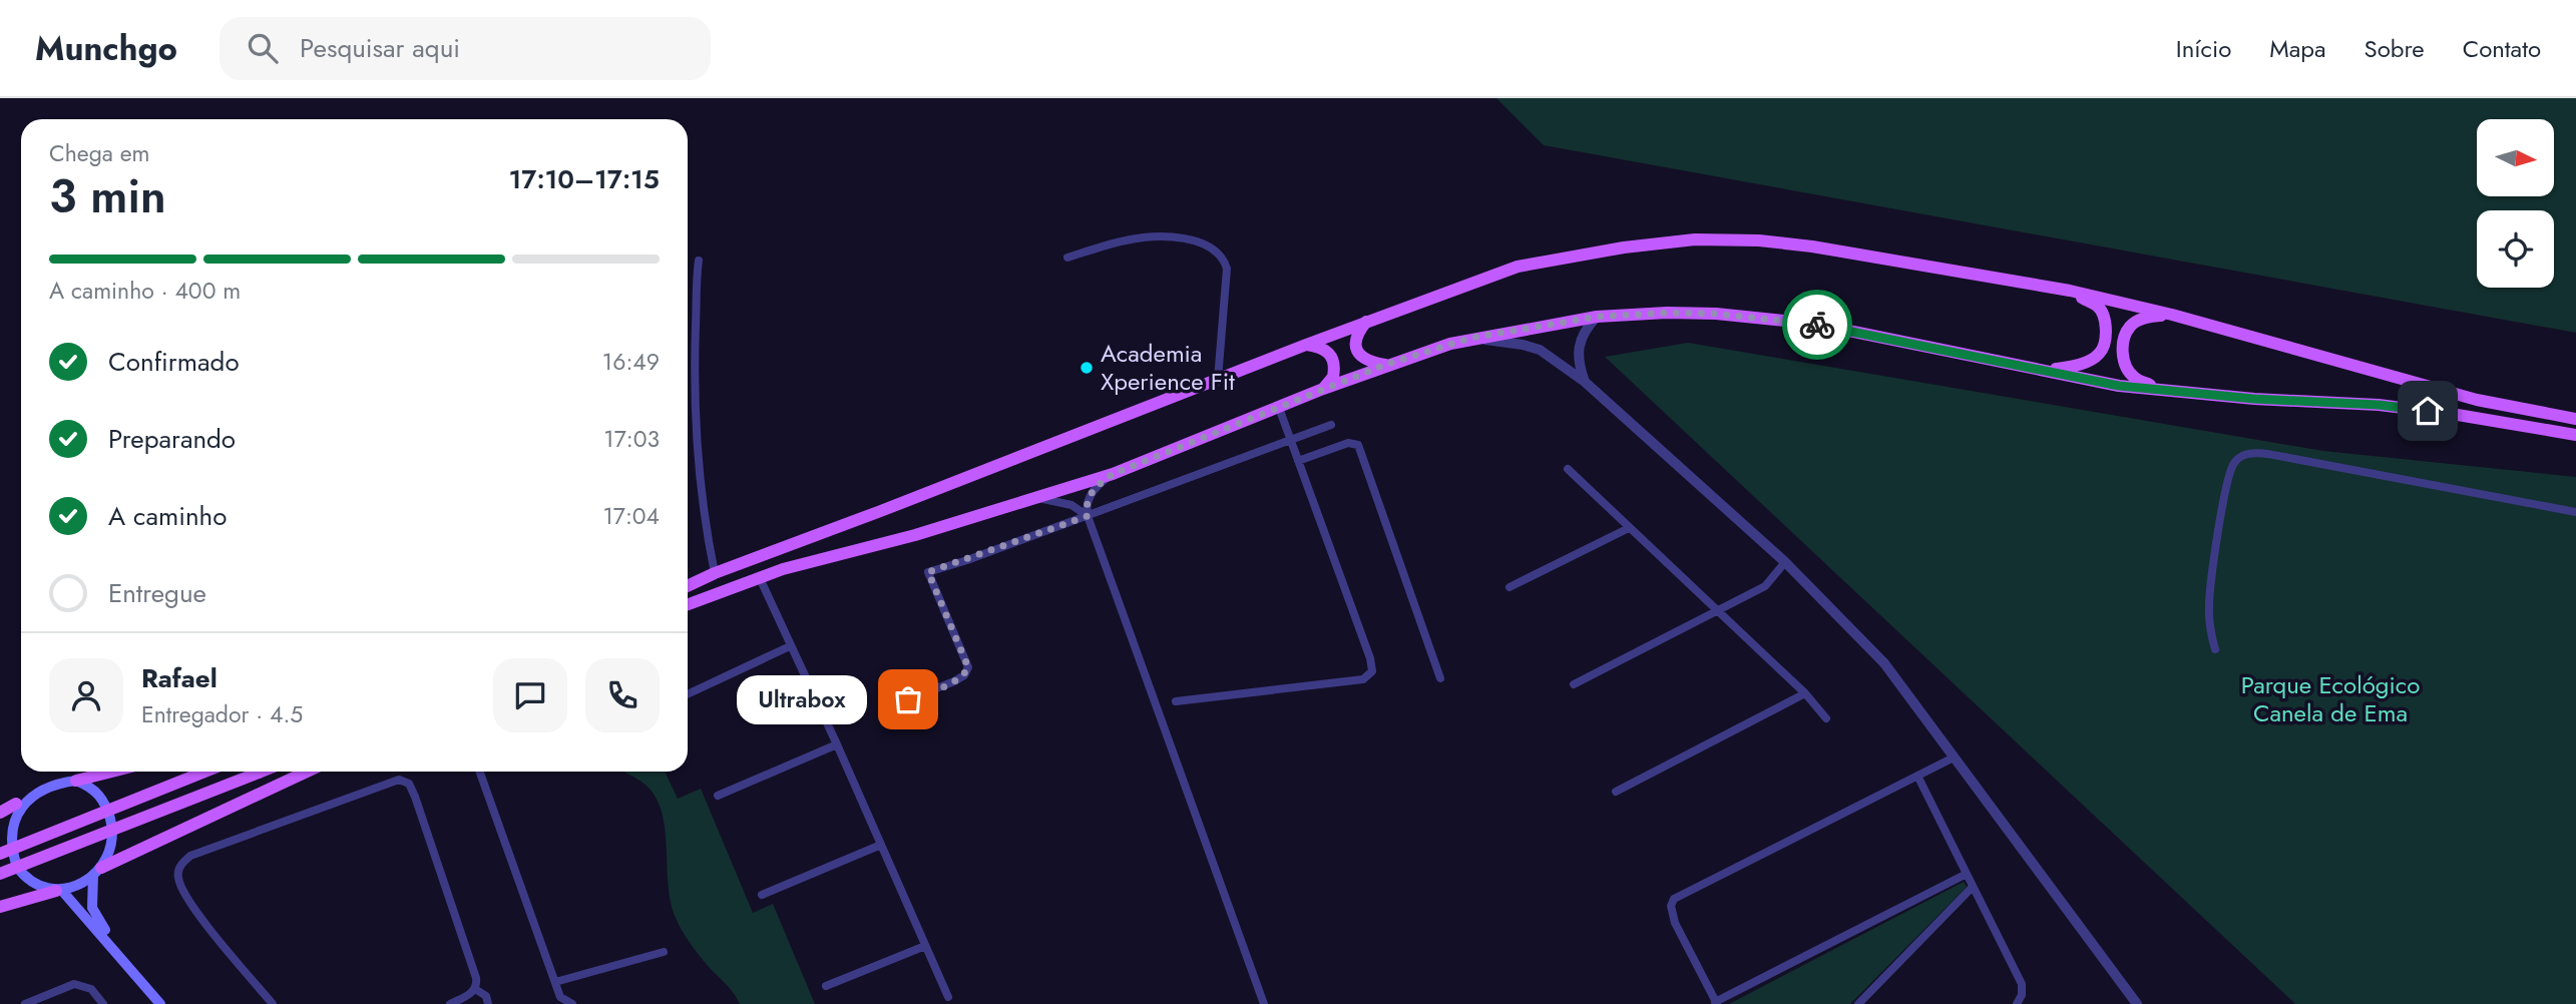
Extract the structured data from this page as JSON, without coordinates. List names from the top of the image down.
{
  "parks": ["Parque Ecológico Canela de Ema"],
  "places": ["Academia Xperience Fit", "Ultrabox"],
  "north": "right",
  "page": {
    "header": "Munchgo",
    "search": "Pesquisar aqui",
    "nav": [
      "Início",
      "Mapa",
      "Sobre",
      "Contato"
    ],
    "heading": ["3 min", "Chega em", "17:10–17:15"],
    "panel": ["Rafael", "Entregador · 4.5"],
    "bar": "A caminho · 400 m",
    "list": [
      ["Confirmado", "16:49"],
      ["Preparando", "17:03"],
      ["A caminho", "17:04"],
      "Entregue"
    ],
    "bubble": "Ultrabox"
  }
}
